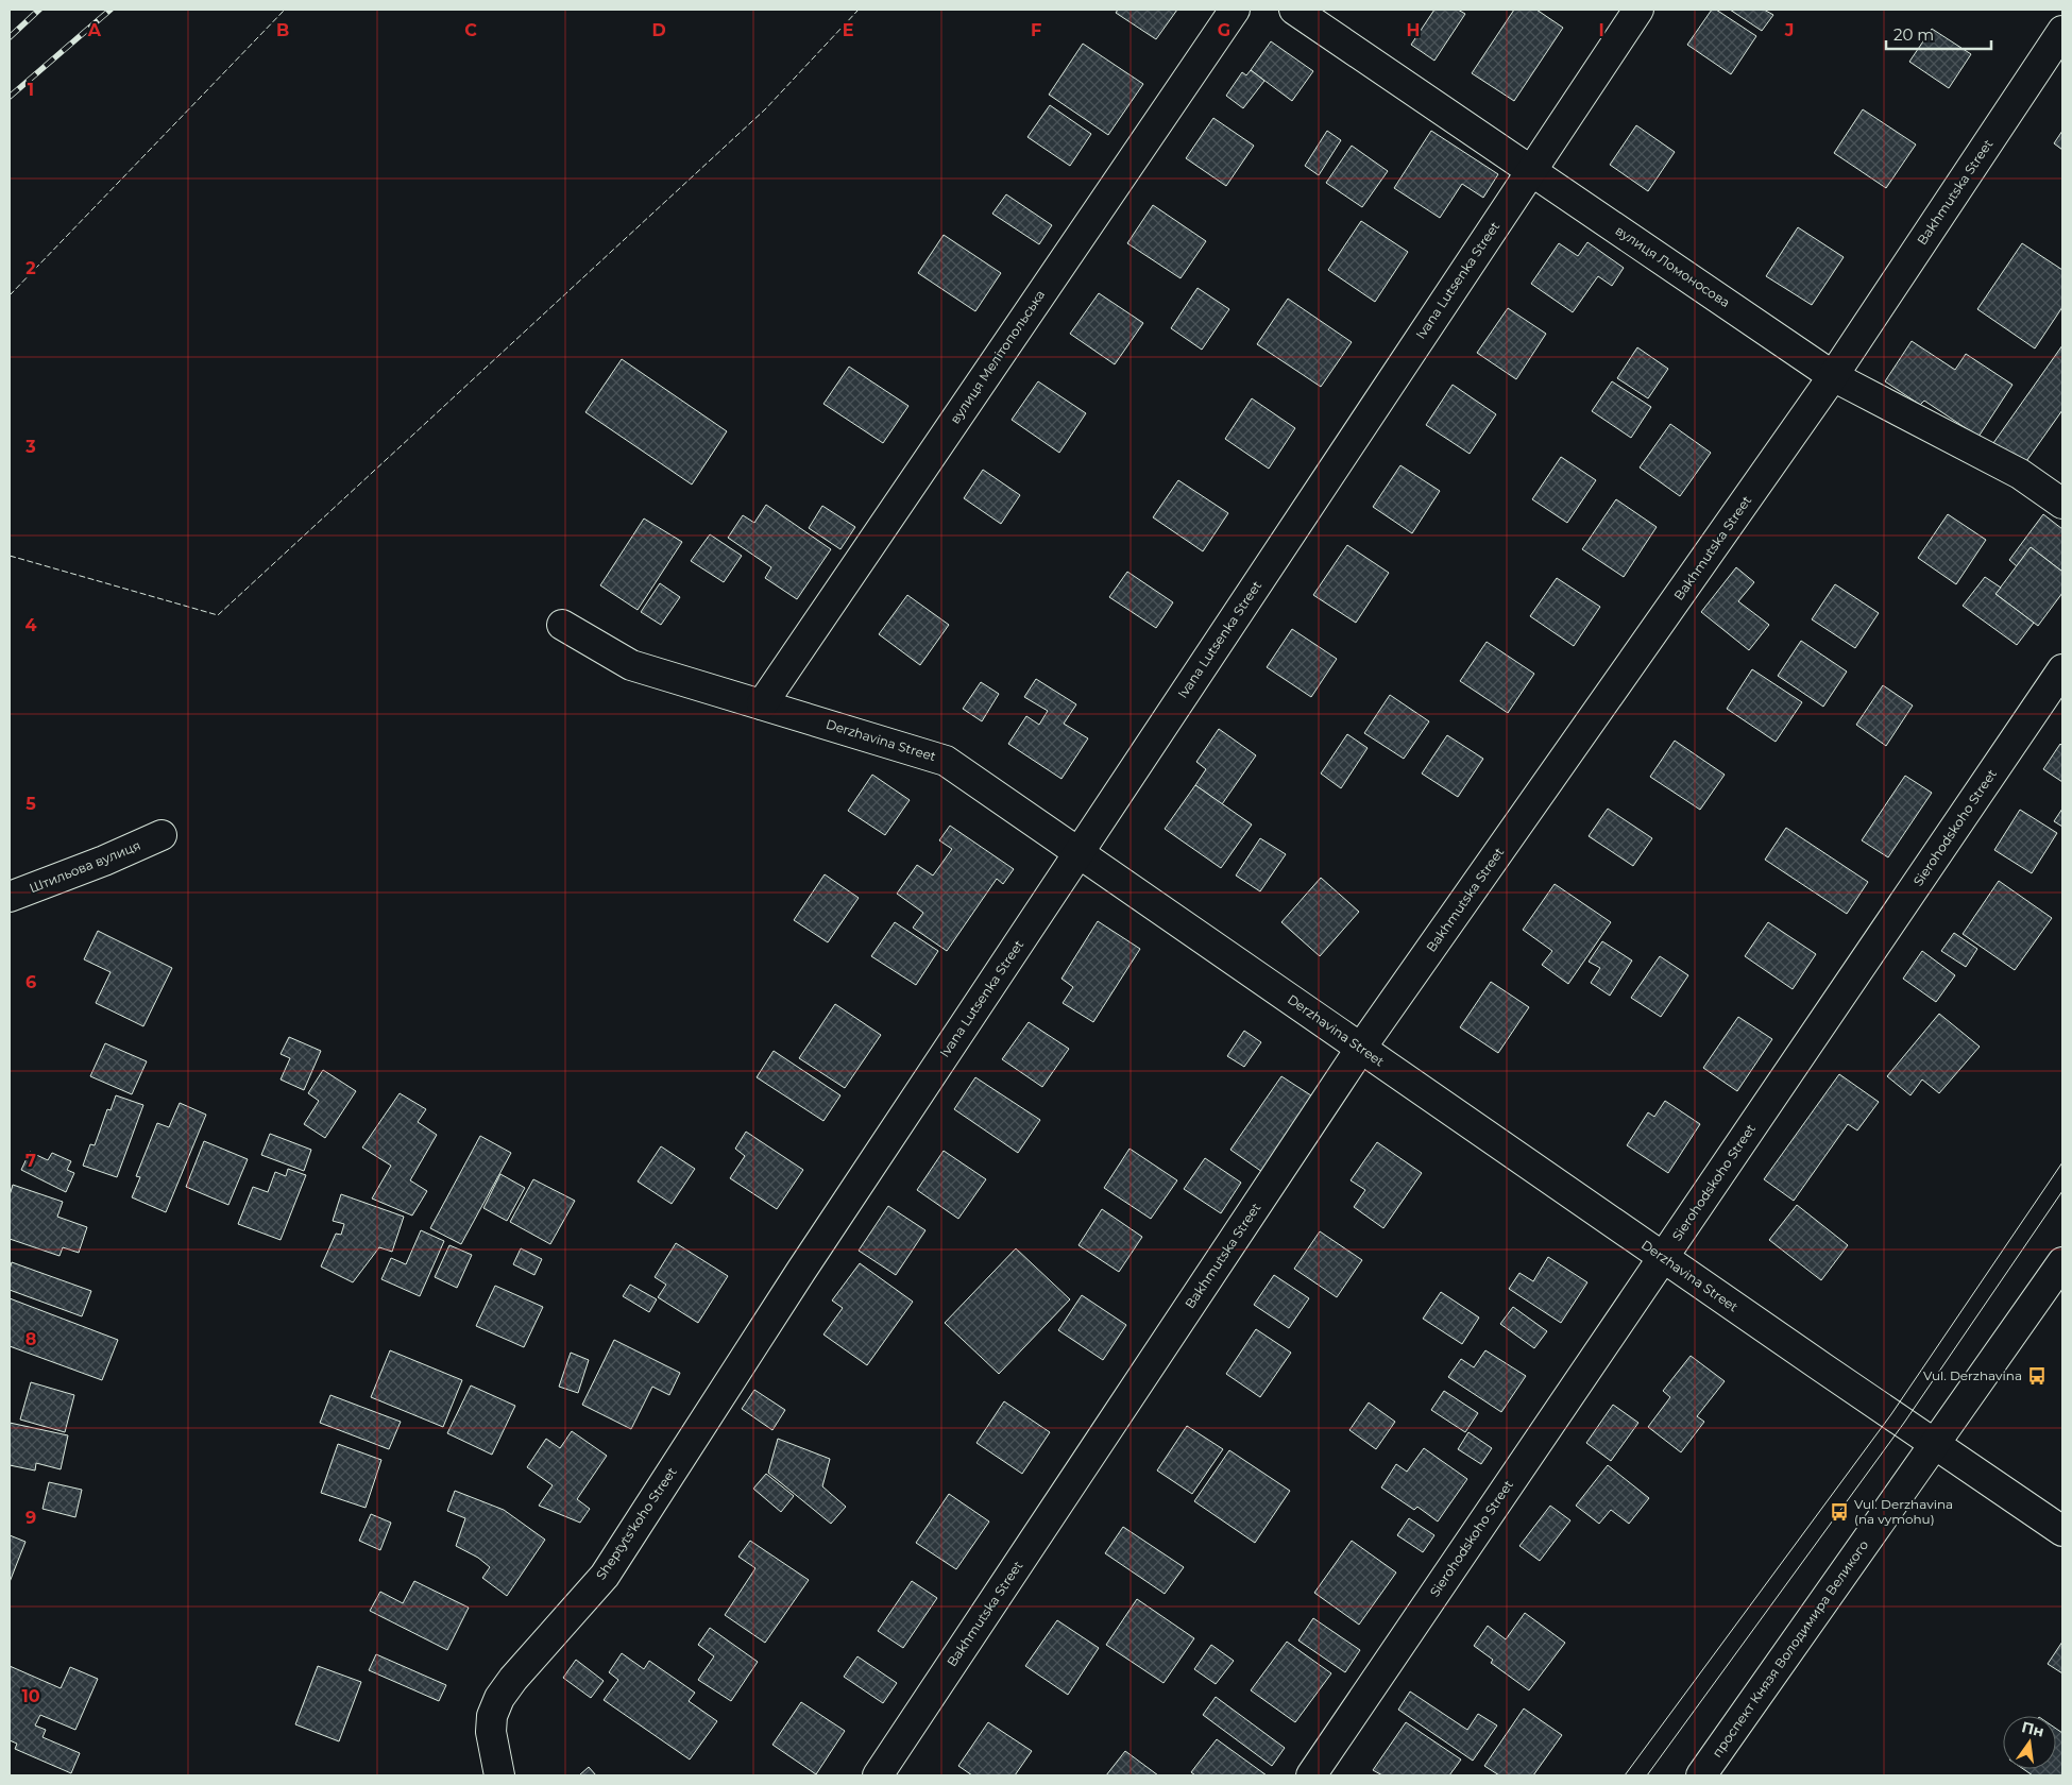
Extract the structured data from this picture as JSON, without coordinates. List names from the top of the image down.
{
  "streets": {
    "street": [
      "Bakhmutska Street",
      "вулиця Ломоносова",
      "Ivana Lutsenka Street",
      "вулиця Мелітопольська",
      "Derzhavina Street",
      "Sierohodskoho Street",
      "Штильова вулиця",
      "Sheptyts'koho Street",
      "проспект Князя Володимира Великого"
    ]
  },
  "crossings": [
    ["Bakhmutska Street", "вулиця Ломоносова"],
    ["Bakhmutska Street", "Derzhavina Street"],
    ["вулиця Ломоносова", "Ivana Lutsenka Street"],
    ["Ivana Lutsenka Street", "Derzhavina Street"],
    ["Ivana Lutsenka Street", "Sheptyts'koho Street"],
    ["вулиця Мелітопольська", "Derzhavina Street"],
    ["Derzhavina Street", "Sierohodskoho Street"],
    ["Derzhavina Street", "проспект Князя Володимира Великого"]
  ],
  "places": {
    "bus stop": ["Vul. Derzhavina", "Vul. Derzhavina (na vymohu)"]
  },
  "scale_bar": "20 m",
  "north": "top",
  "grid": {
    "columns": [
      "A",
      "B",
      "C",
      "D",
      "E",
      "F",
      "G",
      "H",
      "I",
      "J"
    ],
    "rows": [
      "1",
      "2",
      "3",
      "4",
      "5",
      "6",
      "7",
      "8",
      "9",
      "10"
    ]
  }
}
